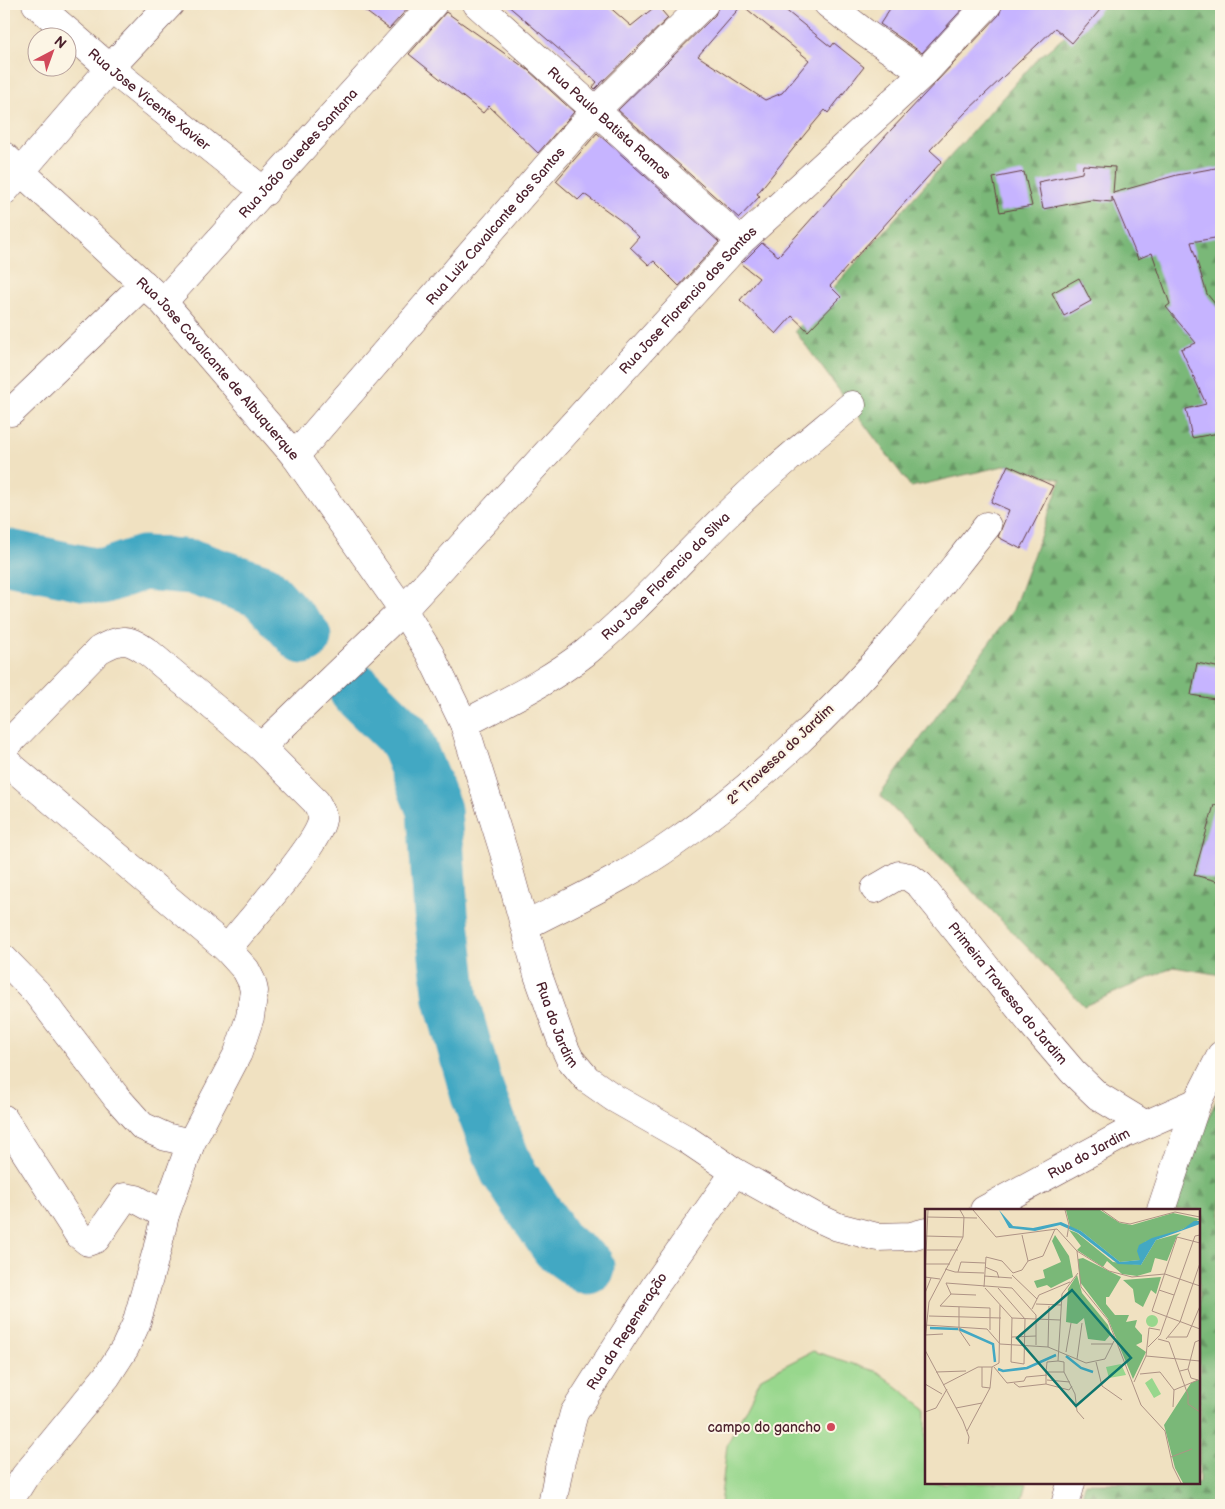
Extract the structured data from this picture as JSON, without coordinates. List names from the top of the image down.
{
  "streets": {
    "street": [
      "Rua Jose Vicente Xavier",
      "Rua Paulo Batista Ramos",
      "Rua João Guedes Santana",
      "Rua Luiz Cavalcante dos Santos",
      "Rua Jose Florencio dos Santos",
      "Rua Jose Cavalcante de Albuquerque",
      "Rua Jose Florencio da Silva",
      "2ª Travessa do Jardim",
      "Primeira Travessa do Jardim",
      "Rua do Jardim",
      "Rua da Regeneração"
    ]
  },
  "crossings": [
    ["Rua Jose Vicente Xavier", "Rua João Guedes Santana"],
    ["Rua Paulo Batista Ramos", "Rua Luiz Cavalcante dos Santos"],
    ["Rua Paulo Batista Ramos", "Rua Jose Florencio dos Santos"],
    ["Rua João Guedes Santana", "Rua Jose Cavalcante de Albuquerque"],
    ["Rua Luiz Cavalcante dos Santos", "Rua Jose Cavalcante de Albuquerque"],
    ["Rua Jose Florencio dos Santos", "Rua Jose Cavalcante de Albuquerque"],
    ["Rua Jose Florencio dos Santos", "Rua do Jardim"],
    ["Rua Jose Cavalcante de Albuquerque", "Rua do Jardim"],
    ["Rua Jose Florencio da Silva", "Rua do Jardim"],
    ["2ª Travessa do Jardim", "Rua do Jardim"],
    ["Primeira Travessa do Jardim", "Rua do Jardim"],
    ["Rua do Jardim", "Rua da Regeneração"]
  ],
  "places": ["campo do gancho"],
  "north": "top right"
}
